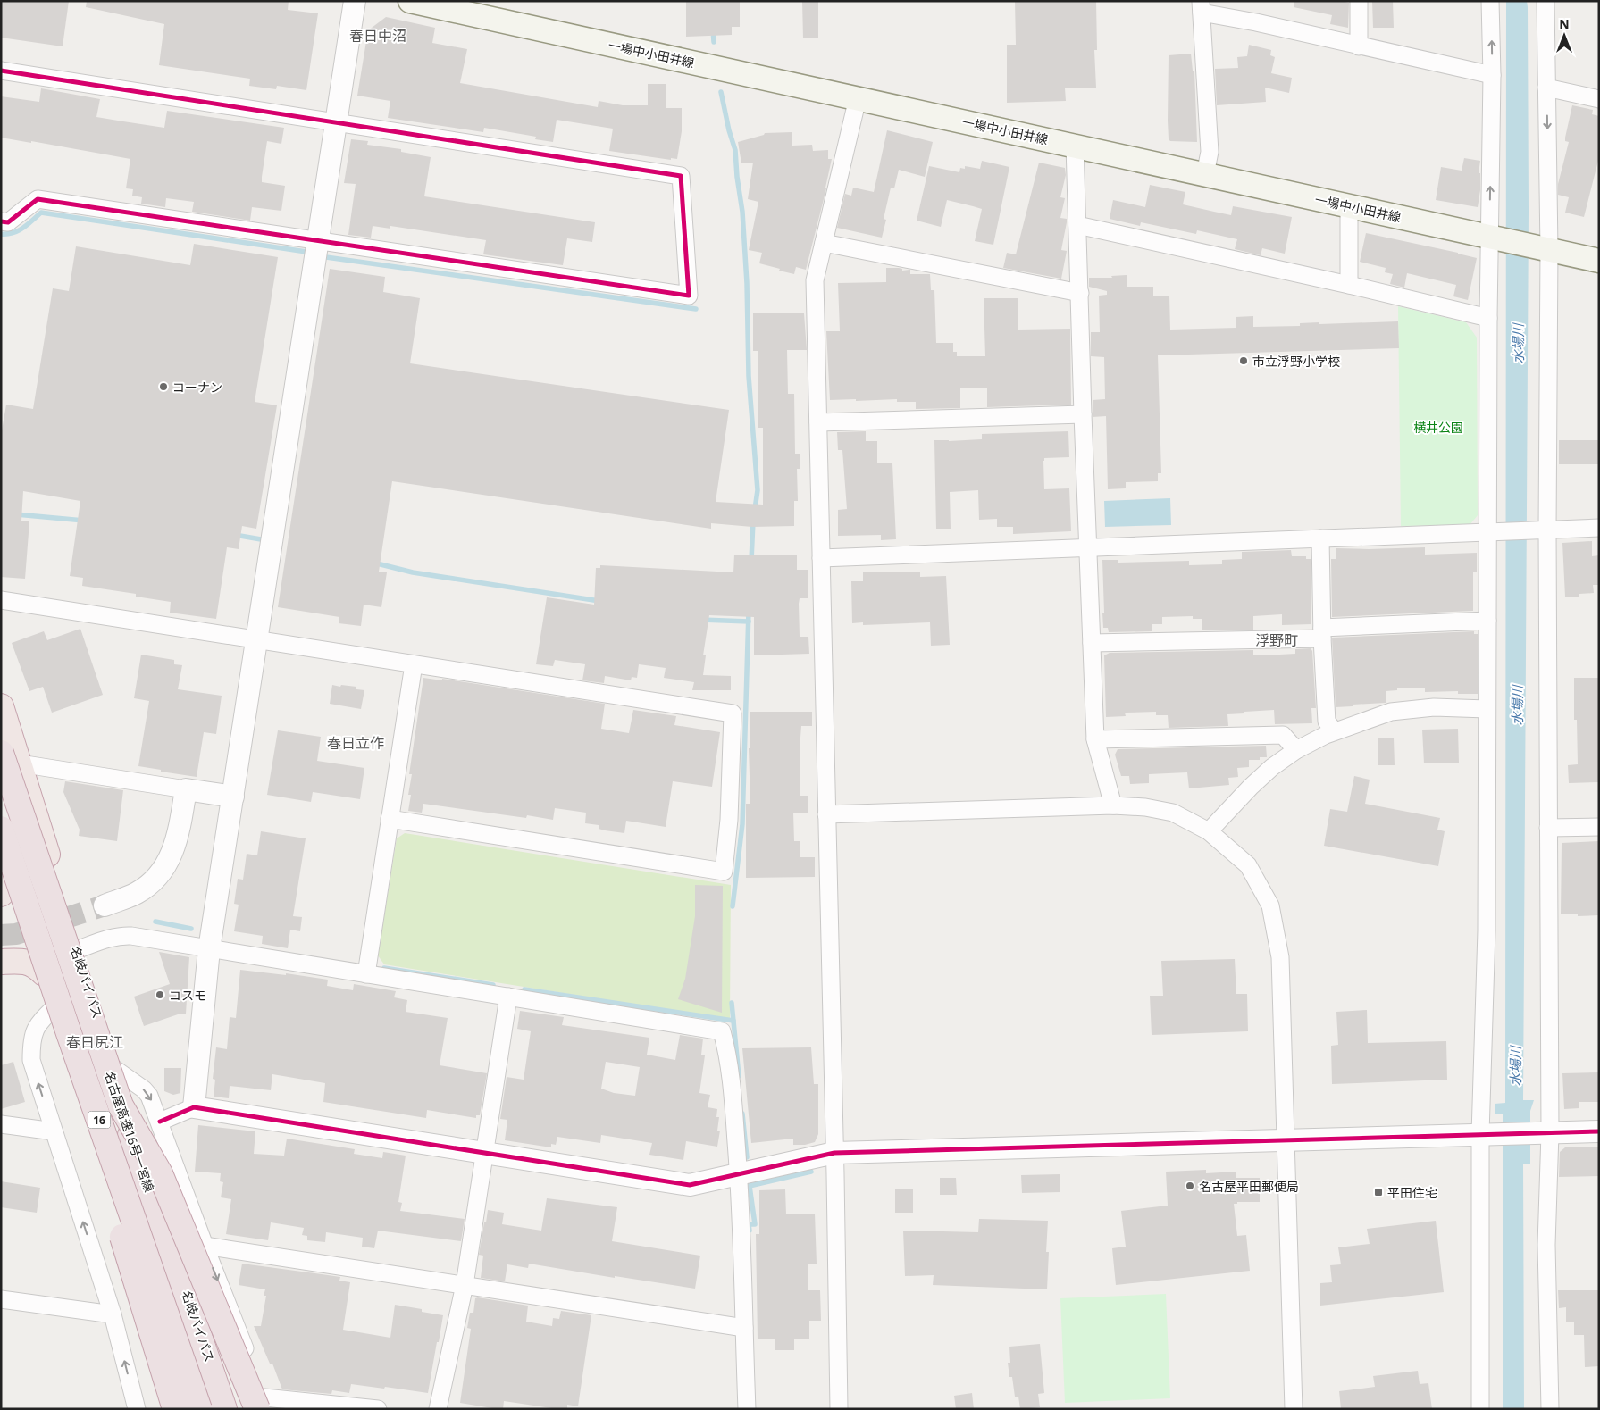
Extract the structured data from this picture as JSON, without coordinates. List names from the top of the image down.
{
  "streets": {
    "highway": ["名岐バイパス", "16", "名古屋高速16号一宮線"],
    "main road": ["一場中小田井線"]
  },
  "crossings": [
    ["名岐バイパス", "名古屋高速16号一宮線"]
  ],
  "districts": [
    "春日中沼",
    "浮野町",
    "春日立作",
    "春日尻江"
  ],
  "water": ["水場川"],
  "parks": ["横井公園"],
  "places": {
    "other": [
      "市立浮野小学校",
      "コーナン",
      "コスモ",
      "名古屋平田郵便局"
    ],
    "transit": ["平田住宅"]
  },
  "north": "top"
}
